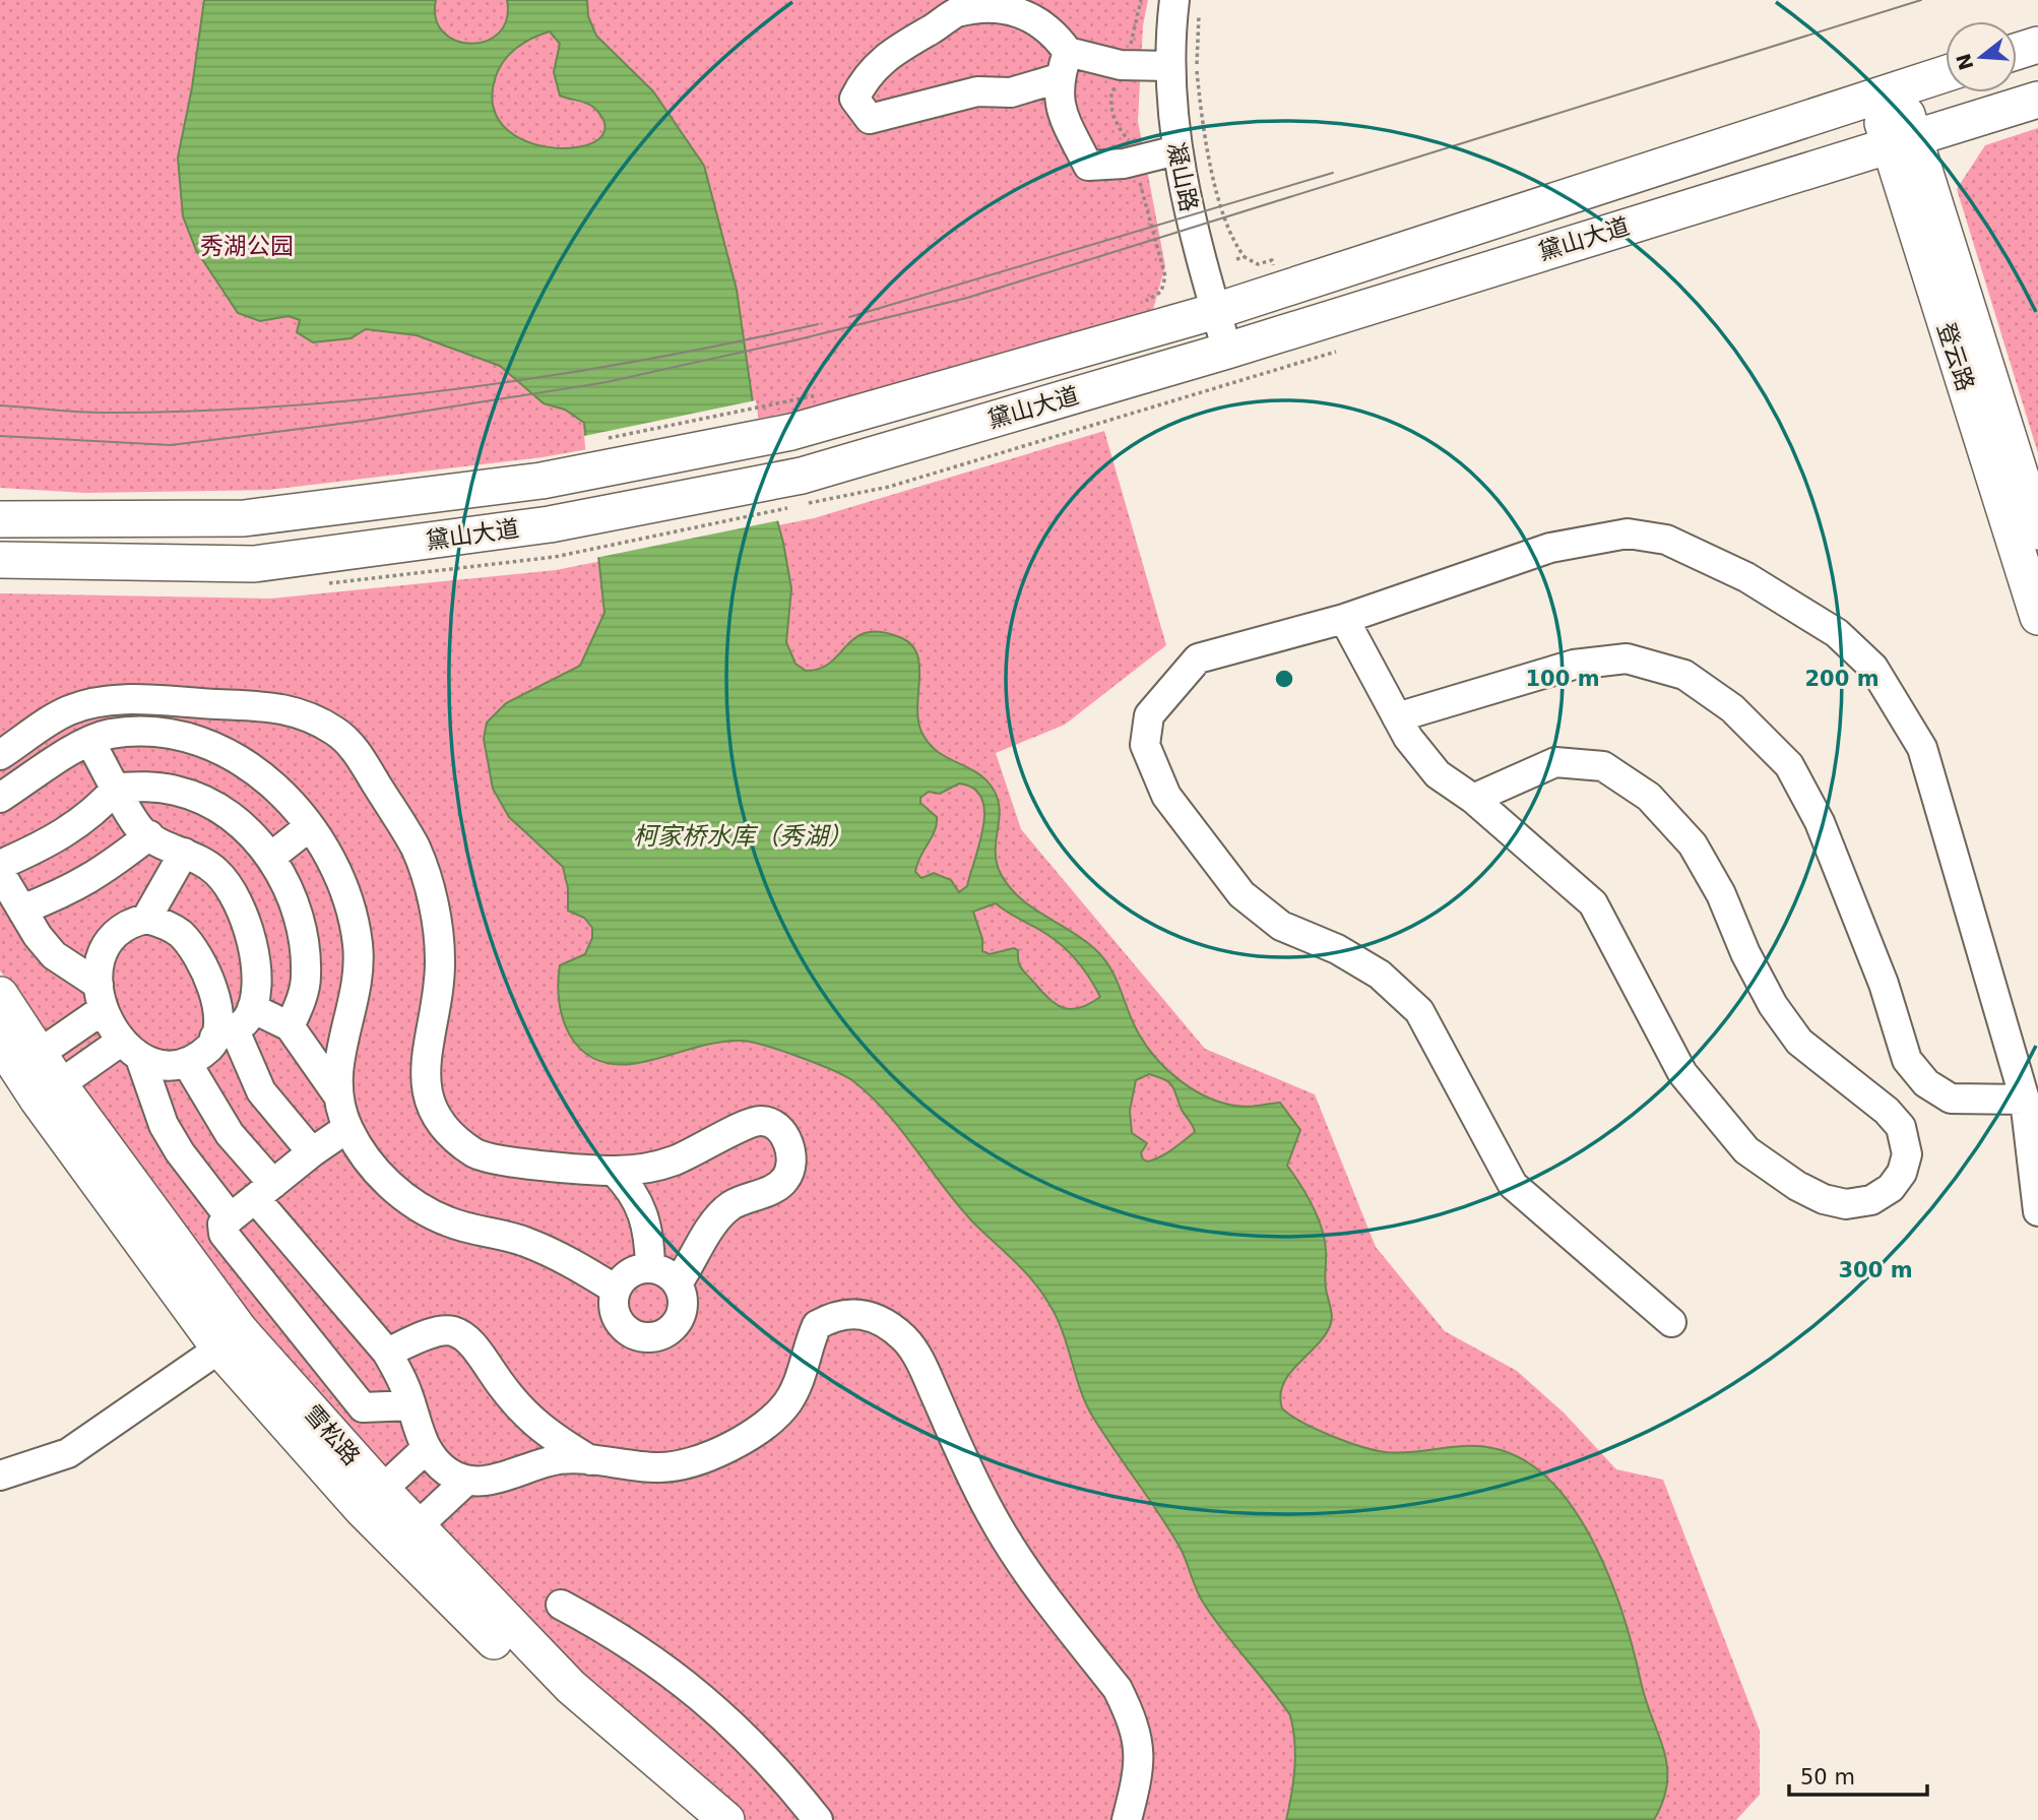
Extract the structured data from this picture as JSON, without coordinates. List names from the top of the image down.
{
  "streets": {
    "main road": ["黛山大道", "登云路", "雪松路"],
    "street": ["凝山路"]
  },
  "crossings": [
    ["凝山路", "黛山大道"],
    ["黛山大道", "登云路"]
  ],
  "water": ["柯家桥水库（秀湖）"],
  "parks": ["秀湖公园"],
  "scale_bar": "50 m",
  "north": "left",
  "rings": ["100 m", "200 m", "300 m"]
}
